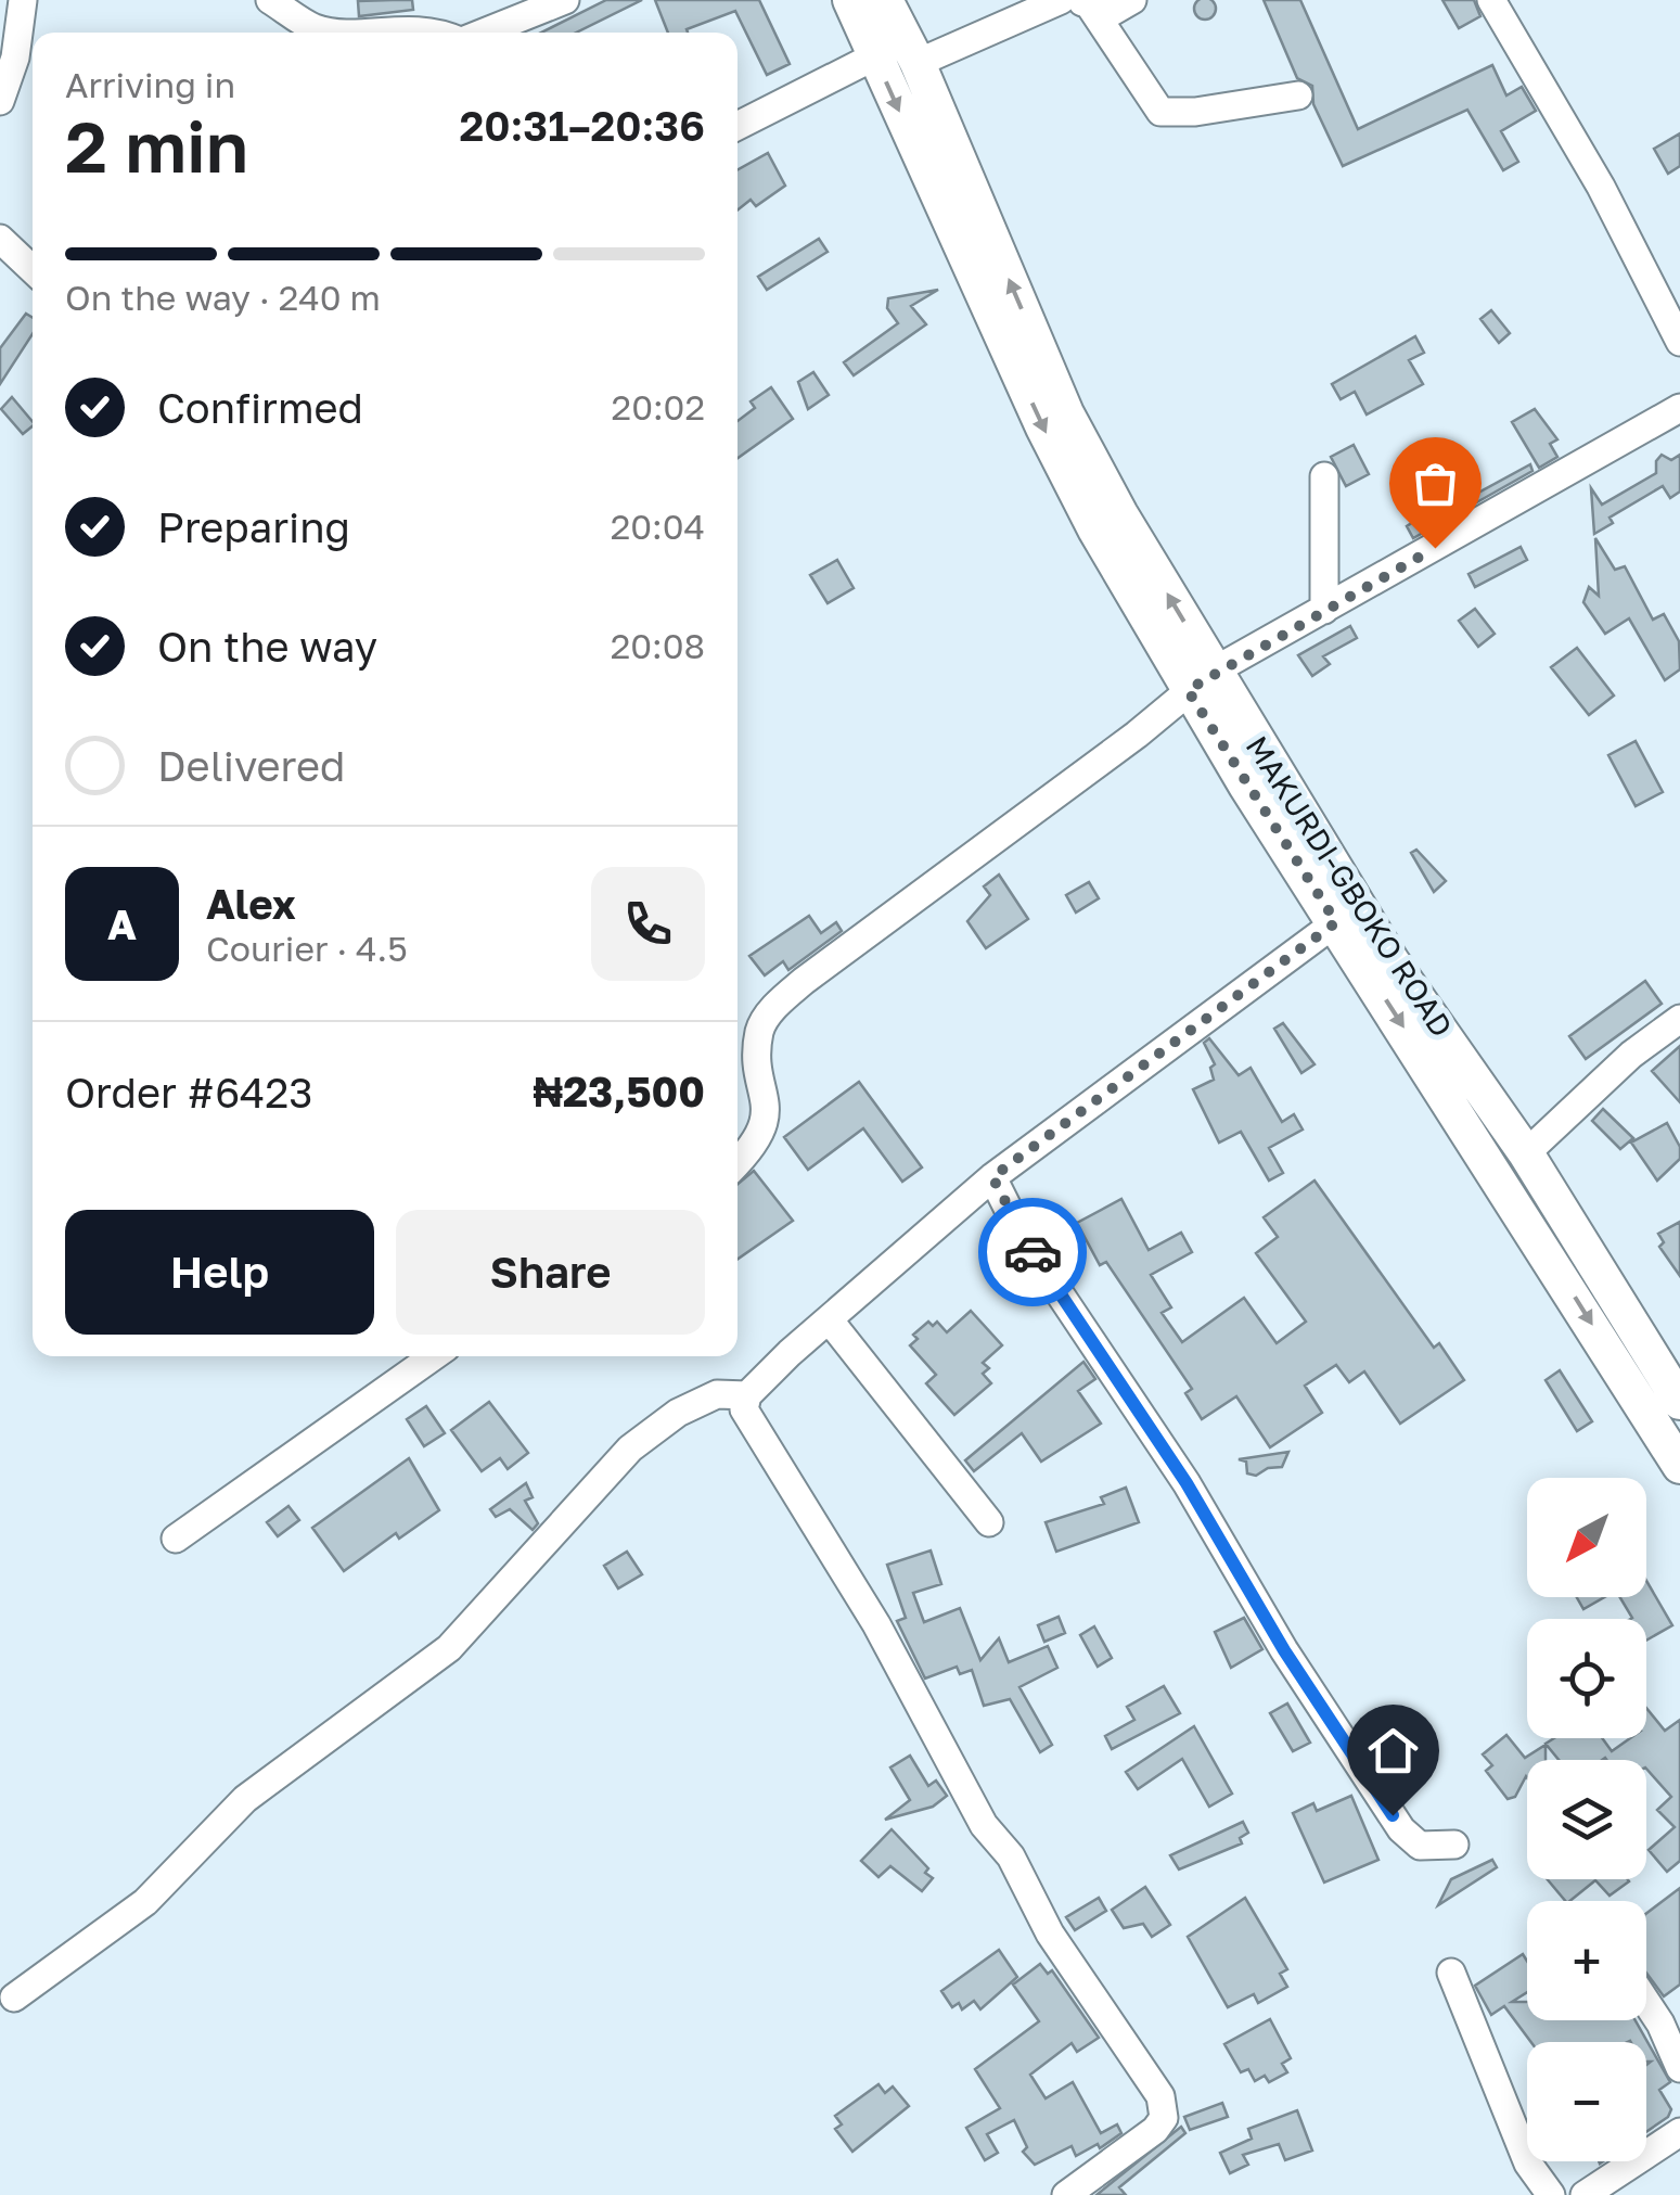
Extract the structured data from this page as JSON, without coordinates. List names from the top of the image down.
{
  "streets": {
    "main road": ["MAKURDI-GBOKO ROAD"]
  },
  "north": "bottom left",
  "page": {
    "heading": ["2 min", "Arriving in", "20:31–20:36"],
    "panel": [
      "Alex",
      "Courier · 4.5",
      "Order #6423",
      "₦23,500"
    ],
    "bar": "On the way · 240 m",
    "list": [
      ["Confirmed", "20:02"],
      ["Preparing", "20:04"],
      ["On the way", "20:08"],
      "Delivered"
    ],
    "round": "A",
    "buttons": ["Help", "Share"],
    "map_buttons": ["+", "−"]
  }
}
